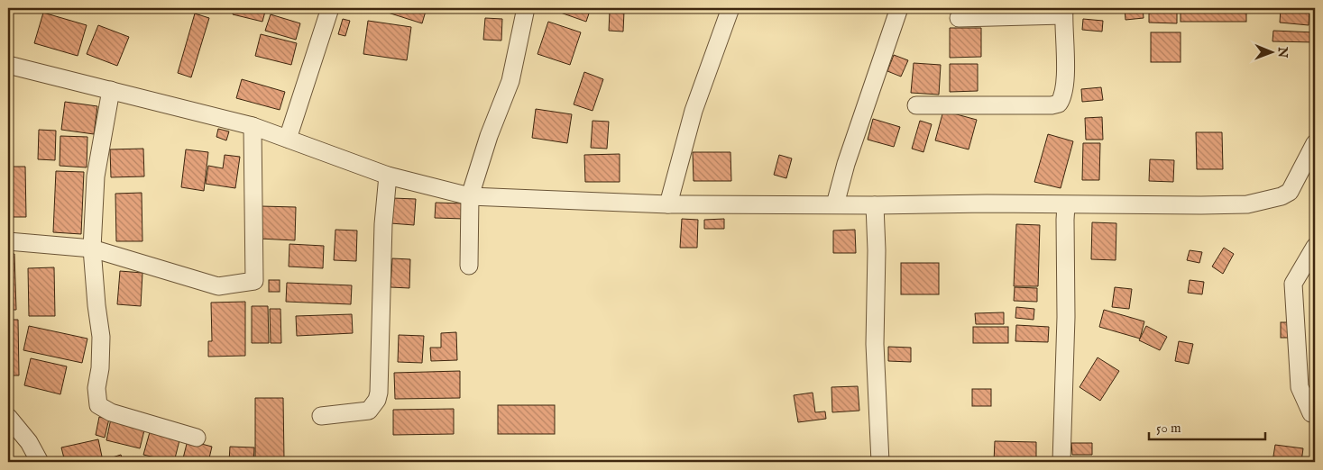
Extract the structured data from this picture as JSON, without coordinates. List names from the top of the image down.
{
  "scale_bar": "50 m",
  "north": "right"
}
